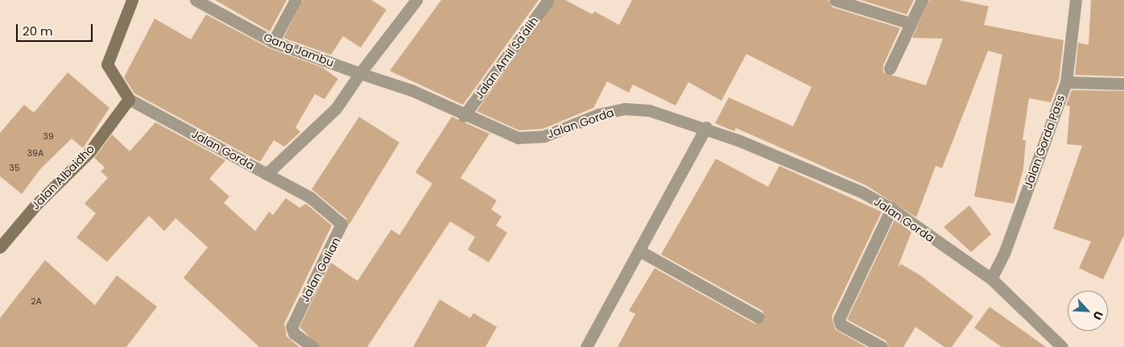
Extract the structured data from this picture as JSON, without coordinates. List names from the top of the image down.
{
  "streets": {
    "street": [
      "Gang Jambu",
      "Jalan Amil Sa'alih",
      "Jalan Gorda",
      "Jalan Gorda Pass",
      "Jalan Albaidho",
      "Jalan Galian"
    ]
  },
  "crossings": [
    ["Gang Jambu", "Jalan Gorda"],
    ["Jalan Amil Sa'alih", "Jalan Gorda"],
    ["Jalan Gorda", "Jalan Gorda Pass"],
    ["Jalan Gorda", "Jalan Albaidho"],
    ["Jalan Gorda", "Jalan Galian"]
  ],
  "house_numbers": [
    "39",
    "39A",
    "35",
    "2A"
  ],
  "scale_bar": "20 m",
  "north": "bottom right"
}
